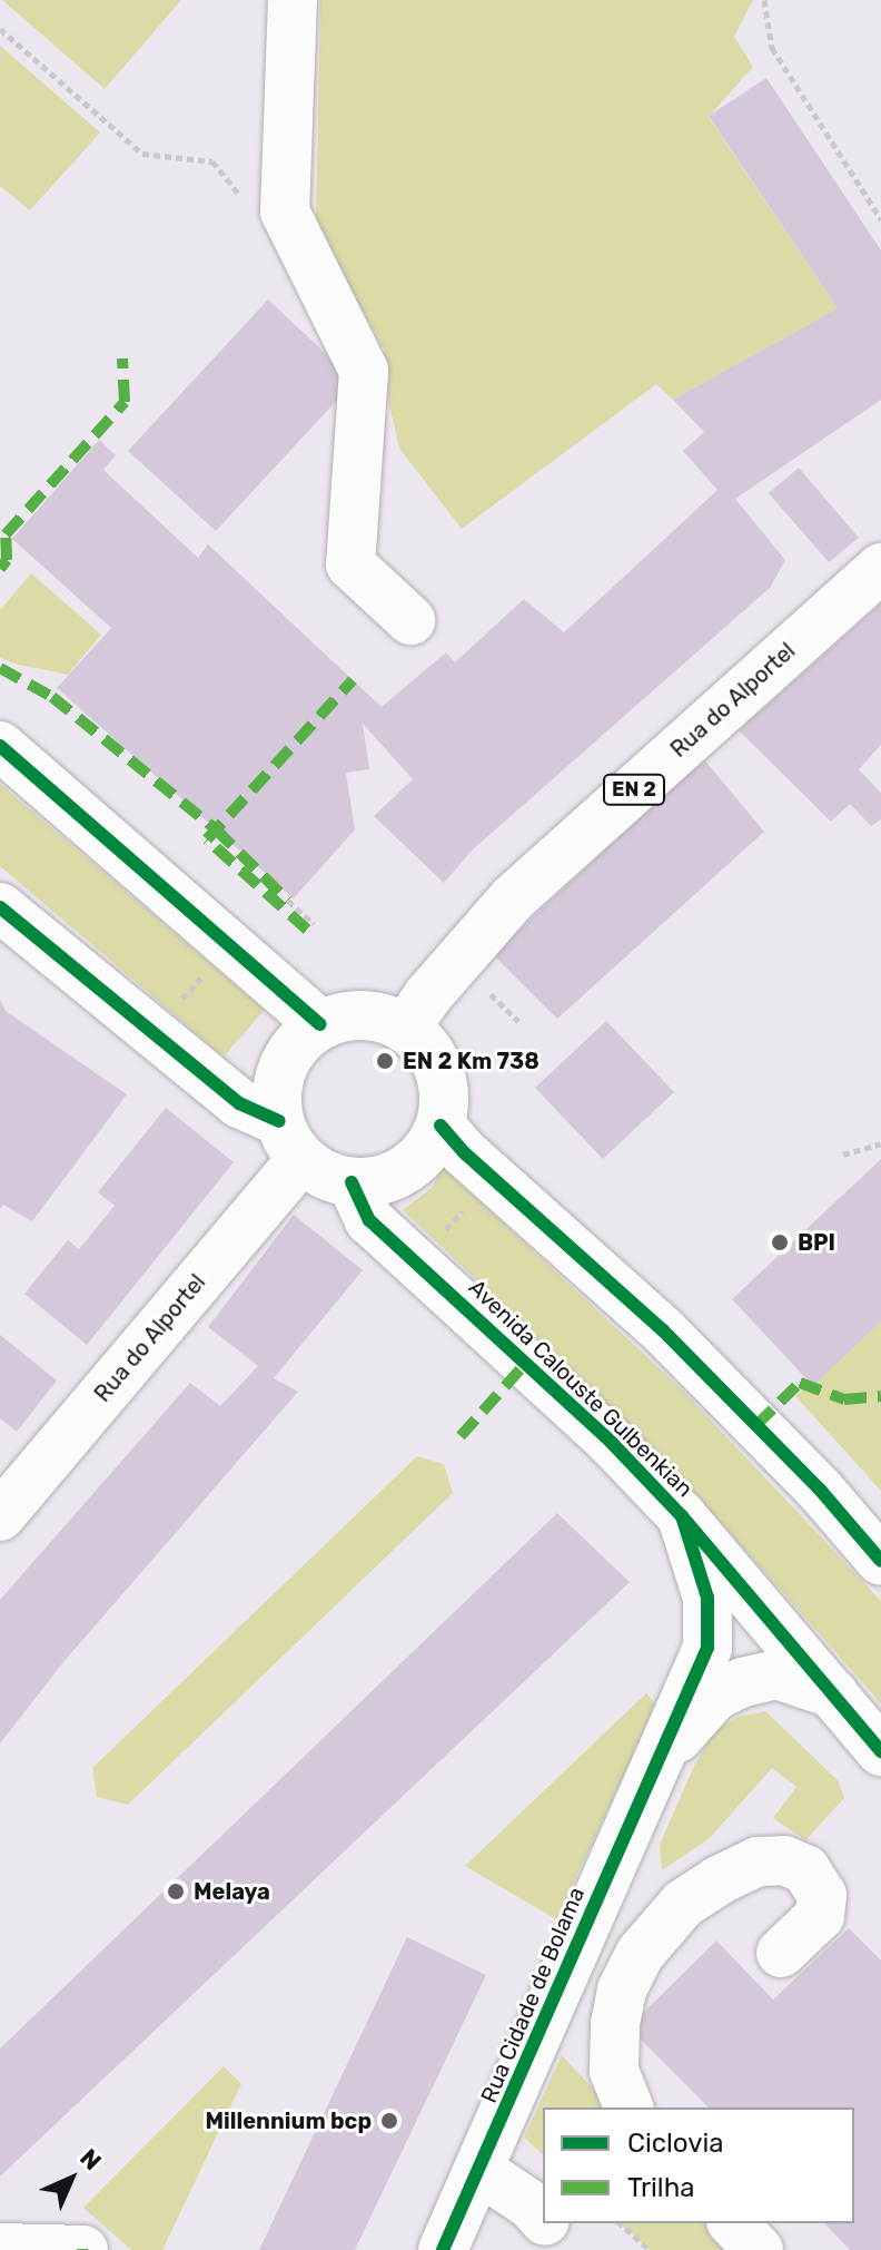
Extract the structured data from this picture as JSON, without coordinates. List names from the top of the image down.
{
  "streets": {
    "main road": [
      "Rua do Alportel",
      "EN 2",
      "Avenida Calouste Gulbenkian",
      "Rua Cidade de Bolama"
    ]
  },
  "crossings": [
    ["Rua do Alportel", "Avenida Calouste Gulbenkian"],
    ["Avenida Calouste Gulbenkian", "Rua Cidade de Bolama"]
  ],
  "places": [
    "EN 2 Km 738",
    "BPI",
    "Melaya",
    "Millennium bcp"
  ],
  "legend": ["Ciclovia", "Trilha"],
  "north": "top right"
}
